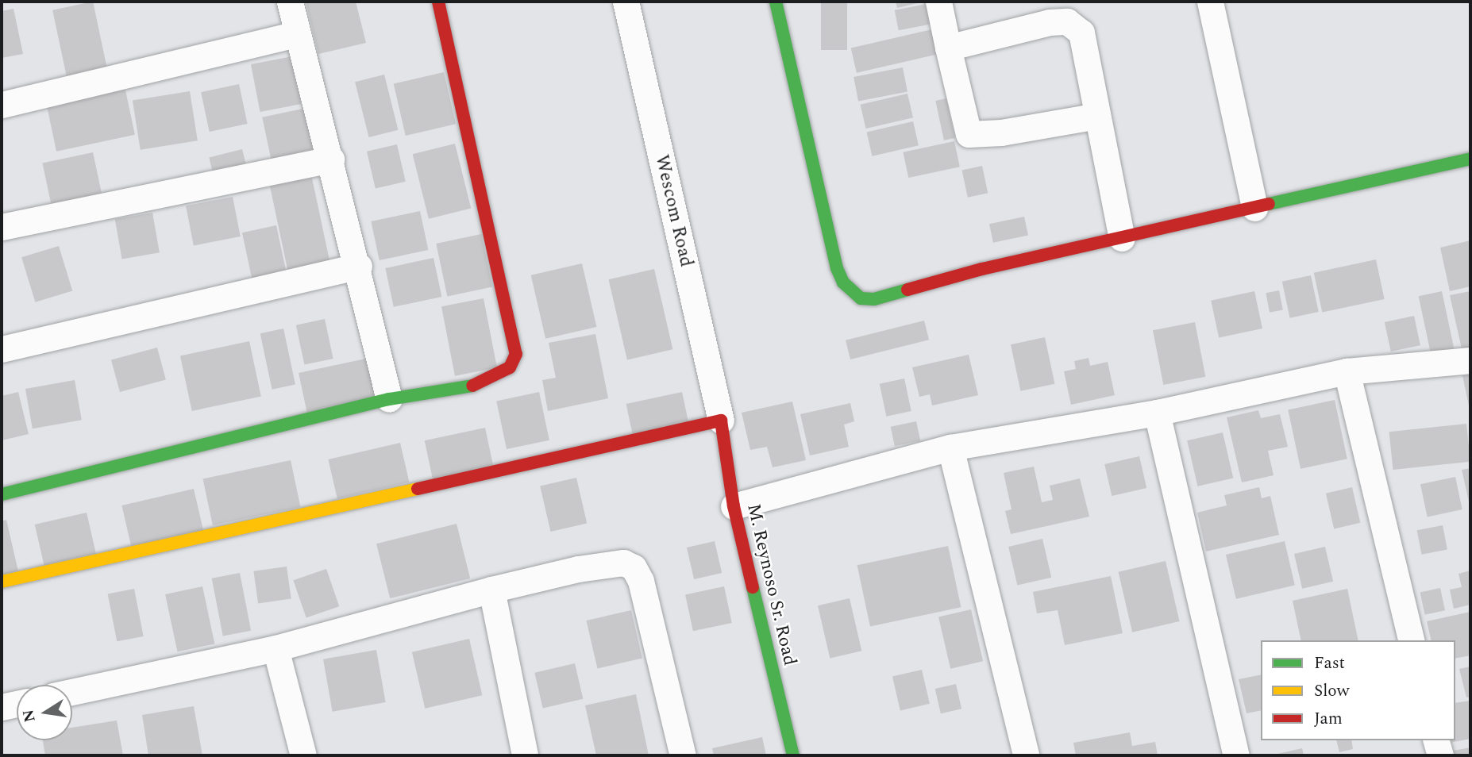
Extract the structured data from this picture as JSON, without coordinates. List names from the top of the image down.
{
  "streets": {
    "street": ["Wescom Road", "M. Reynoso Sr. Road"]
  },
  "crossings": [
    ["Wescom Road", "M. Reynoso Sr. Road"]
  ],
  "legend": ["Fast", "Slow", "Jam"],
  "north": "left"
}
